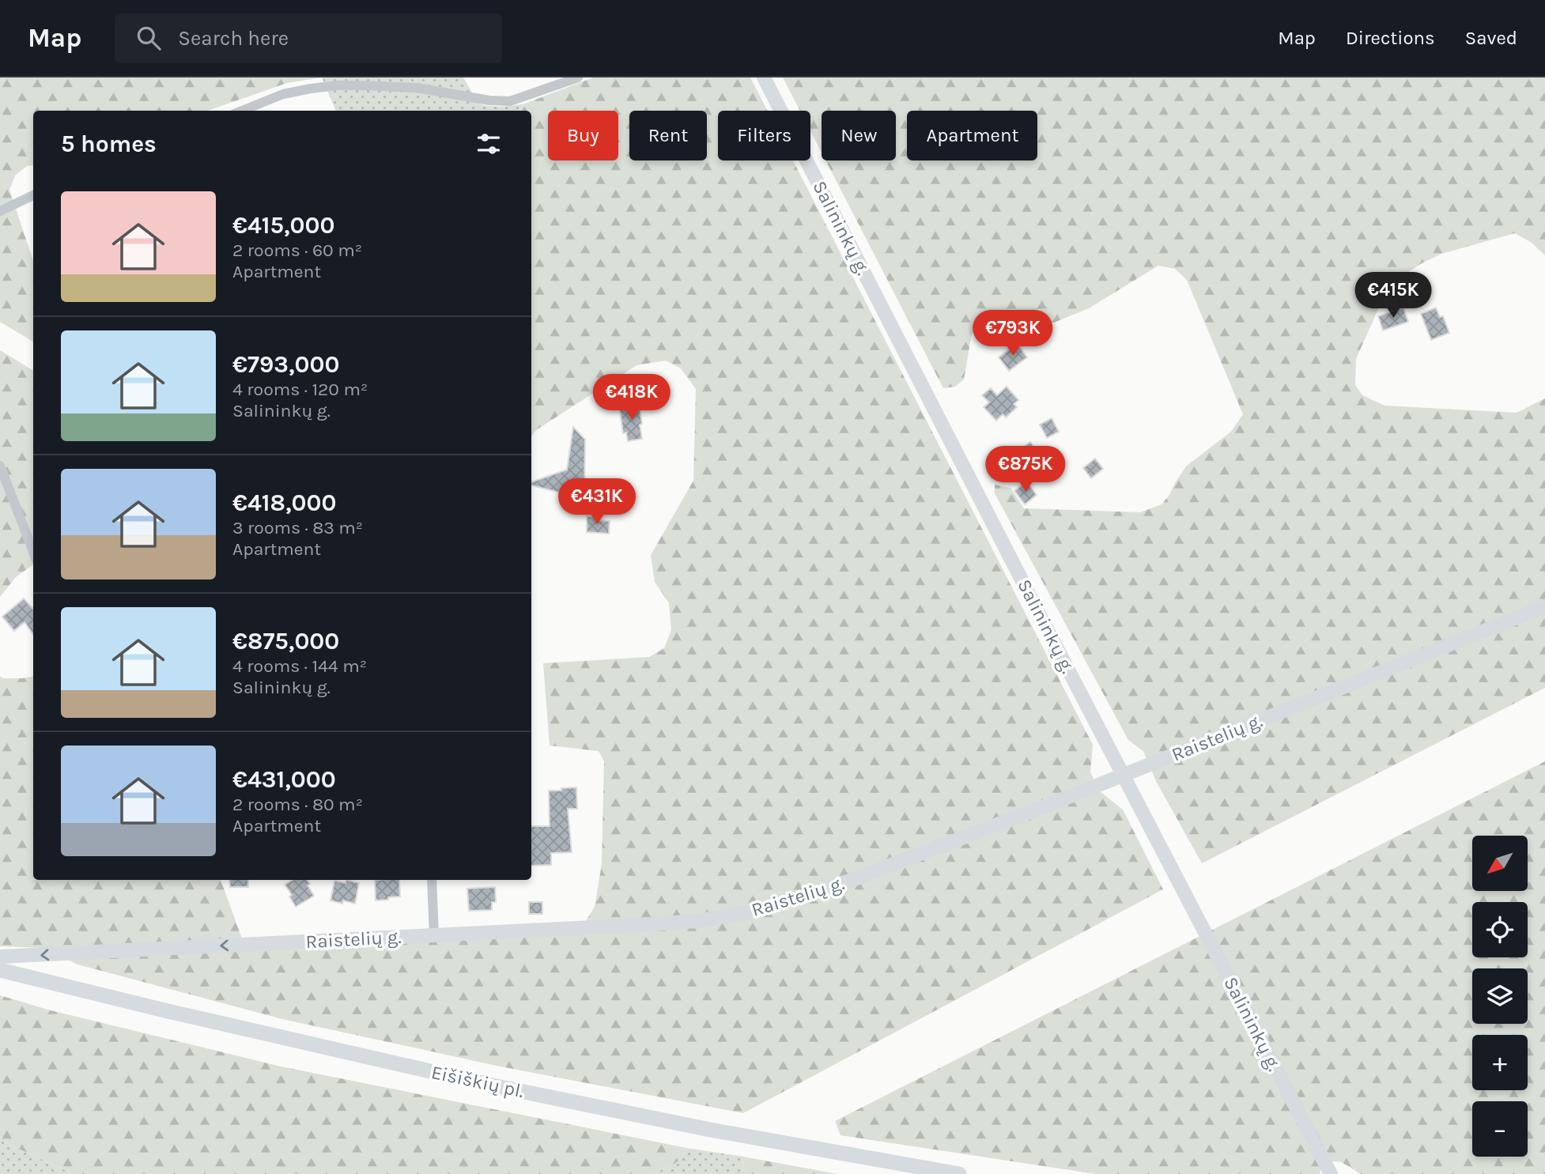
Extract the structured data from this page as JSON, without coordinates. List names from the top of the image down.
{
  "streets": {
    "main road": ["Salininkų g.", "Raistelių g.", "Eišiškių pl."]
  },
  "crossings": [
    ["Salininkų g.", "Raistelių g."]
  ],
  "north": "bottom left",
  "page": {
    "header": "Map",
    "search": "Search here",
    "nav": ["Map", "Directions", "Saved"],
    "chip": [
      "Buy",
      "Rent",
      "Filters",
      "New",
      "Apartment"
    ],
    "heading": "5 homes",
    "list": [
      {
        "name": "€415,000",
        "note": "2 rooms · 60 m² · Apartment"
      },
      {
        "name": "€793,000",
        "note": "4 rooms · 120 m² · Salininkų g."
      },
      {
        "name": "€418,000",
        "note": "3 rooms · 83 m² · Apartment"
      },
      {
        "name": "€875,000",
        "note": "4 rooms · 144 m² · Salininkų g."
      },
      {
        "name": "€431,000",
        "note": "2 rooms · 80 m² · Apartment"
      }
    ],
    "price": [
      "€415K",
      "€793K",
      "€418K",
      "€875K",
      "€431K"
    ],
    "map_buttons": ["+", "−"]
  }
}
